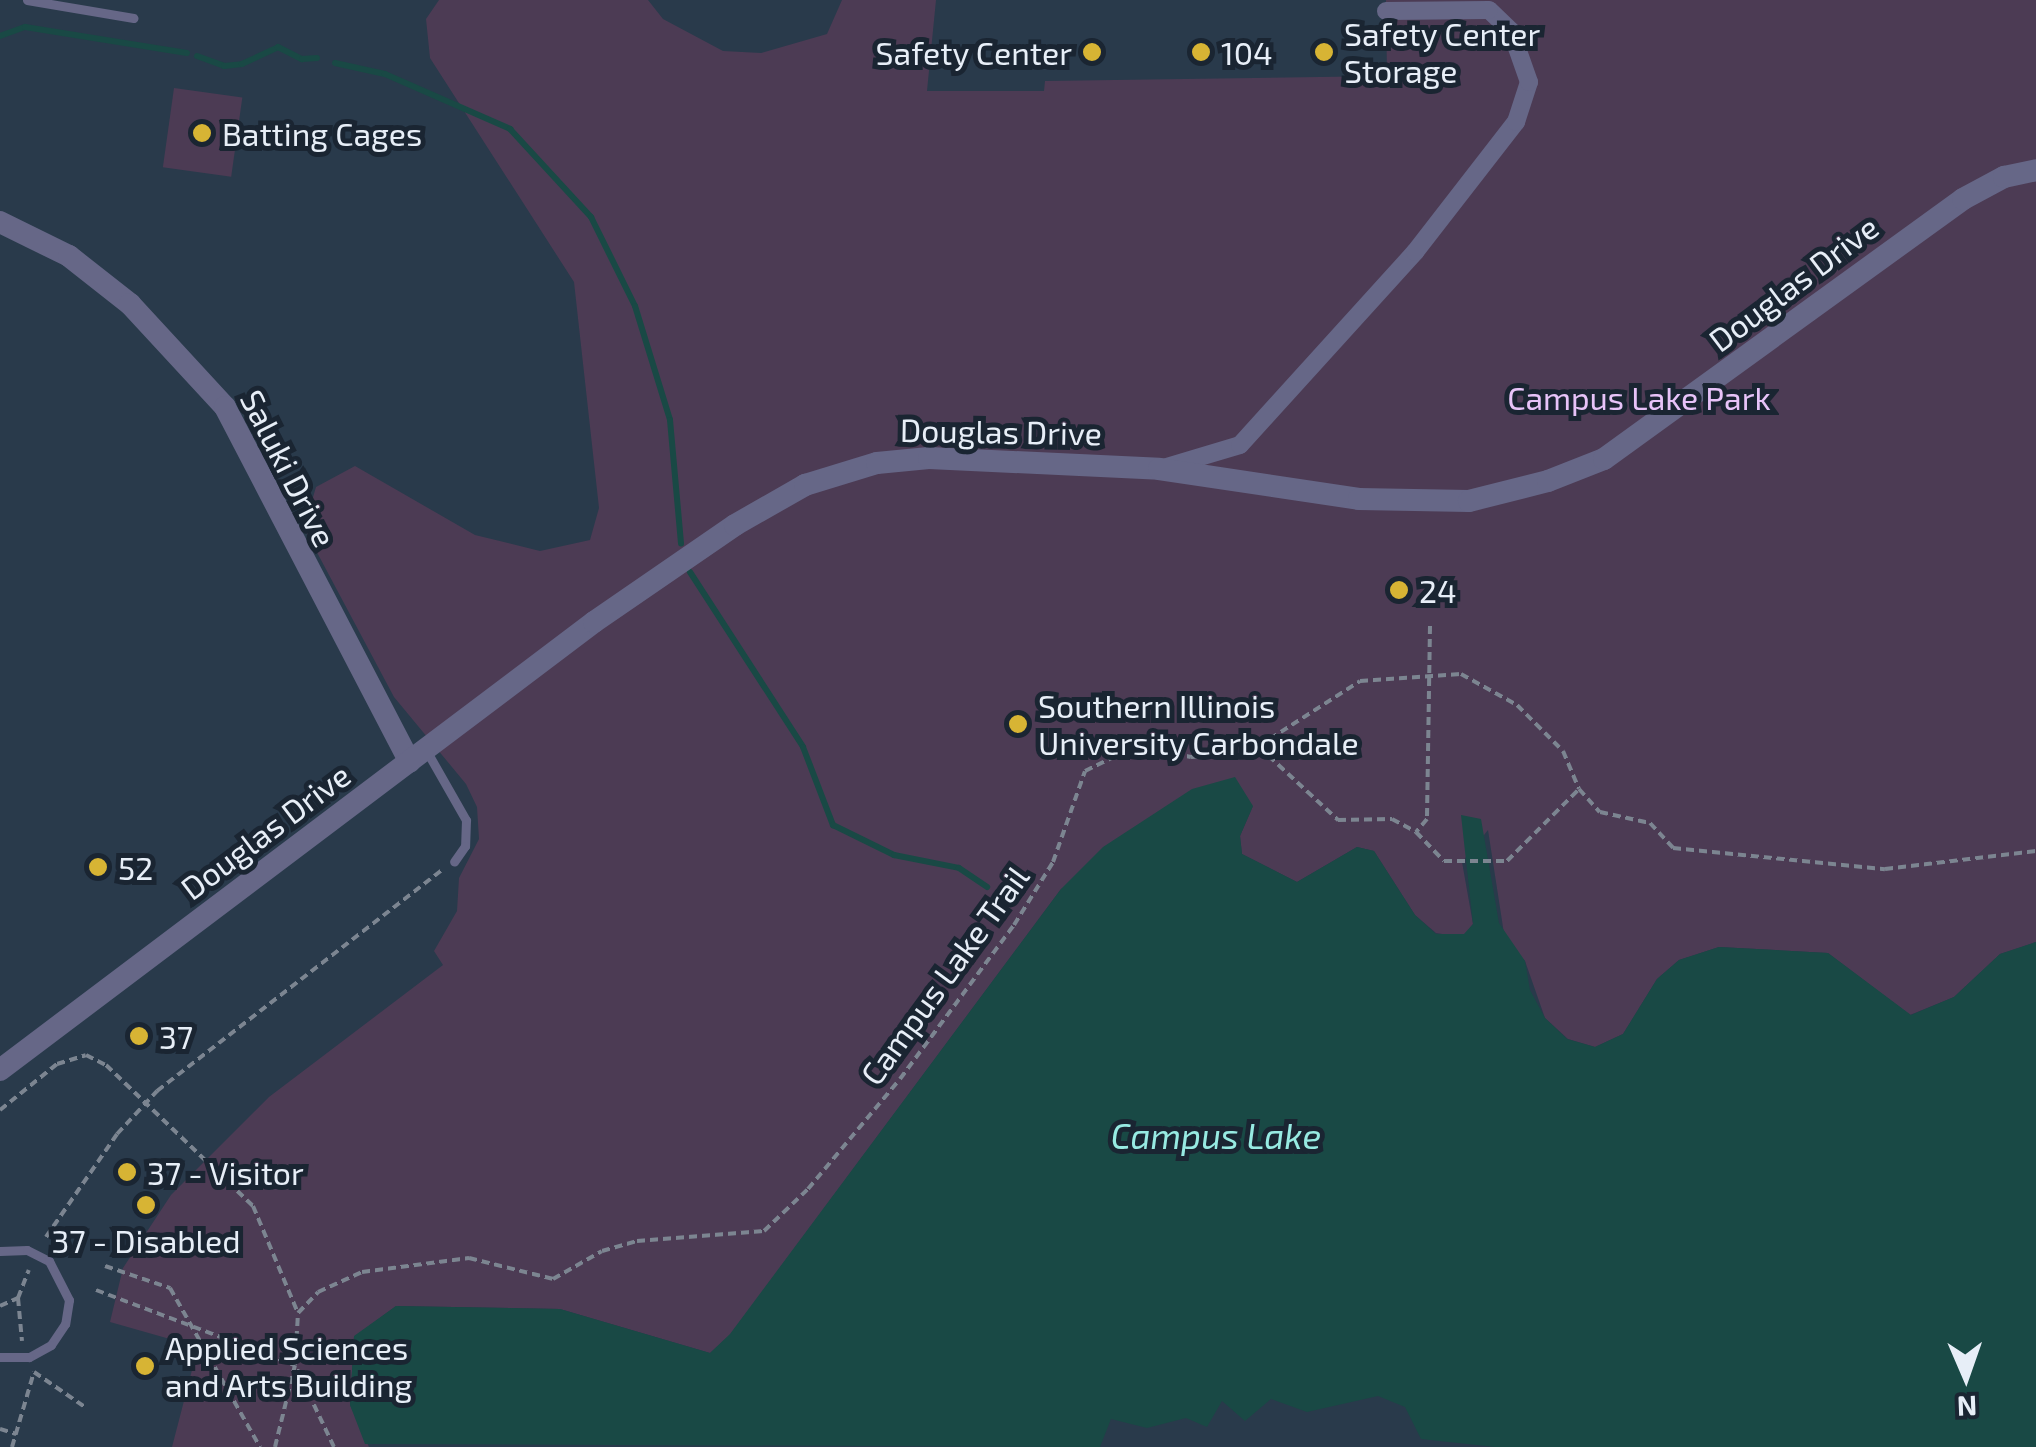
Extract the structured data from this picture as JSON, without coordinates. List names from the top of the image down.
{
  "streets": {
    "street": ["Douglas Drive", "Saluki Drive"],
    "path": ["Campus Lake Trail"]
  },
  "crossings": [
    ["Douglas Drive", "Saluki Drive"]
  ],
  "water": ["Campus Lake"],
  "parks": ["Campus Lake Park"],
  "places": [
    "Safety Center",
    "104",
    "Safety Center Storage",
    "Batting Cages",
    "24",
    "Southern Illinois University Carbondale",
    "52",
    "37",
    "37 - Visitor",
    "37 - Disabled",
    "Applied Sciences and Arts Building"
  ],
  "north": "bottom"
}
